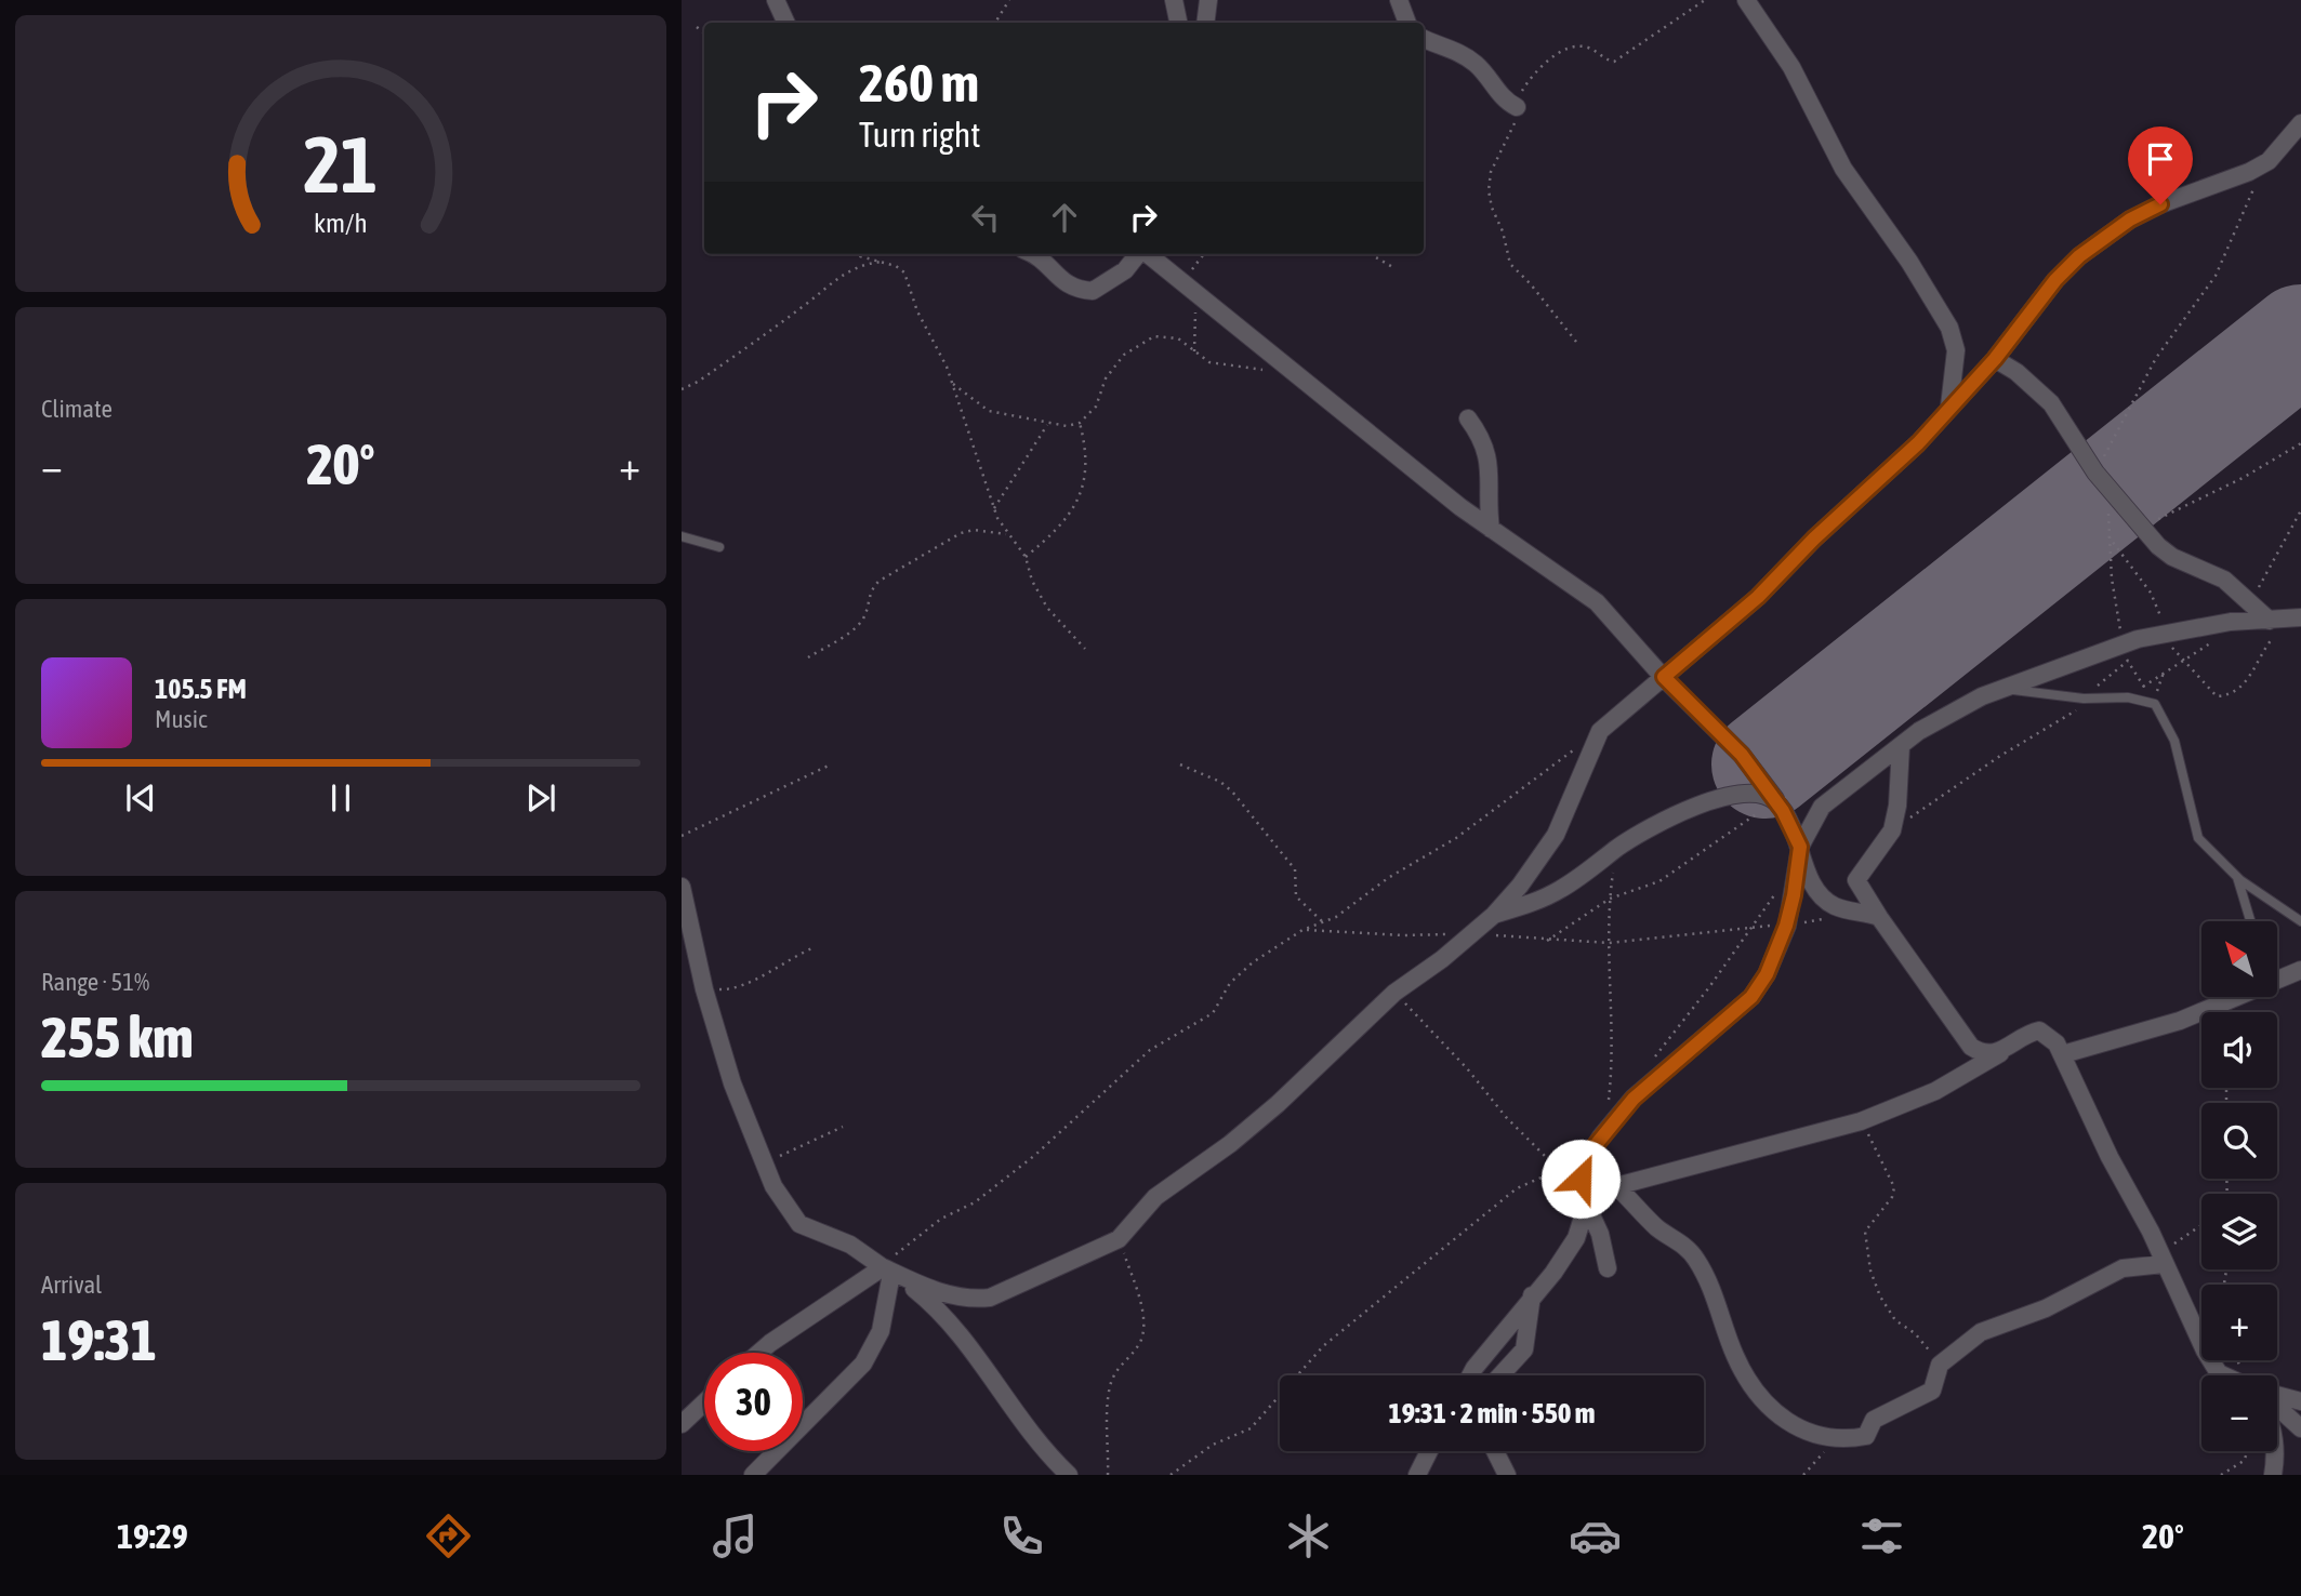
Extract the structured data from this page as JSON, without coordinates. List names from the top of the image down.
{
  "north": "top left",
  "page": {
    "turn": ["260 m", "Turn right"],
    "tile": [
      "Climate",
      ["Range · 51%", "255 km"],
      ["Arrival", "19:31"]
    ],
    "heat": ["−", "20°", "+"],
    "song": ["105.5 FM", "Music"],
    "map_buttons": ["+", "−"],
    "limit": "30",
    "trip": "19:31 · 2 min · 550 m",
    "tabs": ["19:29", "20°"],
    "gauge": ["21", "km/h"]
  }
}
